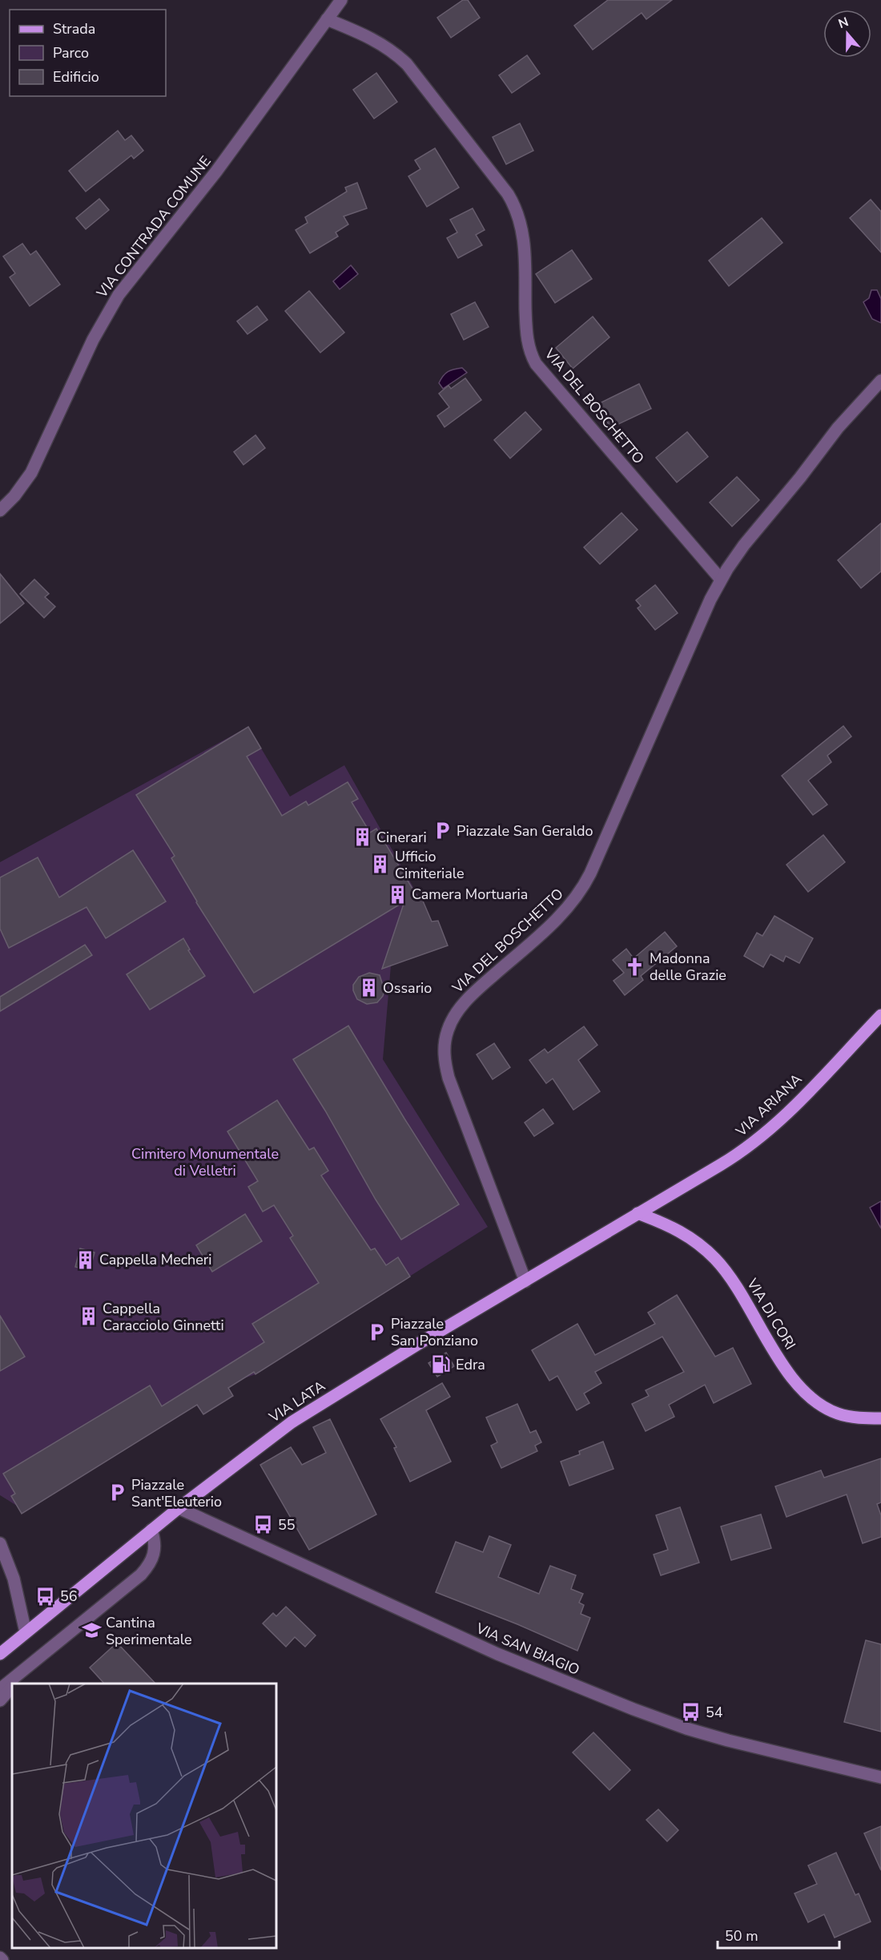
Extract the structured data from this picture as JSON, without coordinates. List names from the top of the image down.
{
  "streets": {
    "main road": ["VIA ARIANA", "VIA DI CORI", "VIA LATA"],
    "street": ["VIA CONTRADA COMUNE", "VIA DEL BOSCHETTO", "VIA SAN BIAGIO"]
  },
  "crossings": [
    ["VIA CONTRADA COMUNE", "VIA DEL BOSCHETTO"],
    ["VIA DEL BOSCHETTO", "VIA LATA"],
    ["VIA ARIANA", "VIA DI CORI"],
    ["VIA ARIANA", "VIA LATA"],
    ["VIA DI CORI", "VIA LATA"],
    ["VIA LATA", "VIA SAN BIAGIO"]
  ],
  "parks": ["Cimitero Monumentale di Velletri"],
  "places": {
    "parking": ["Piazzale San Geraldo", "Piazzale San Ponziano", "Piazzale Sant'Eleuterio"],
    "building": [
      "Cinerari",
      "Ufficio Cimiteriale",
      "Camera Mortuaria",
      "Ossario",
      "Cappella Mecheri",
      "Cappella Caracciolo Ginnetti"
    ],
    "church": ["Madonna delle Grazie"],
    "fuel station": ["Edra"],
    "bus stop": ["55", "56", "54"],
    "school or university": ["Cantina Sperimentale"]
  },
  "legend": ["Strada", "Parco", "Edificio"],
  "scale_bar": "50 m",
  "north": "top"
}
